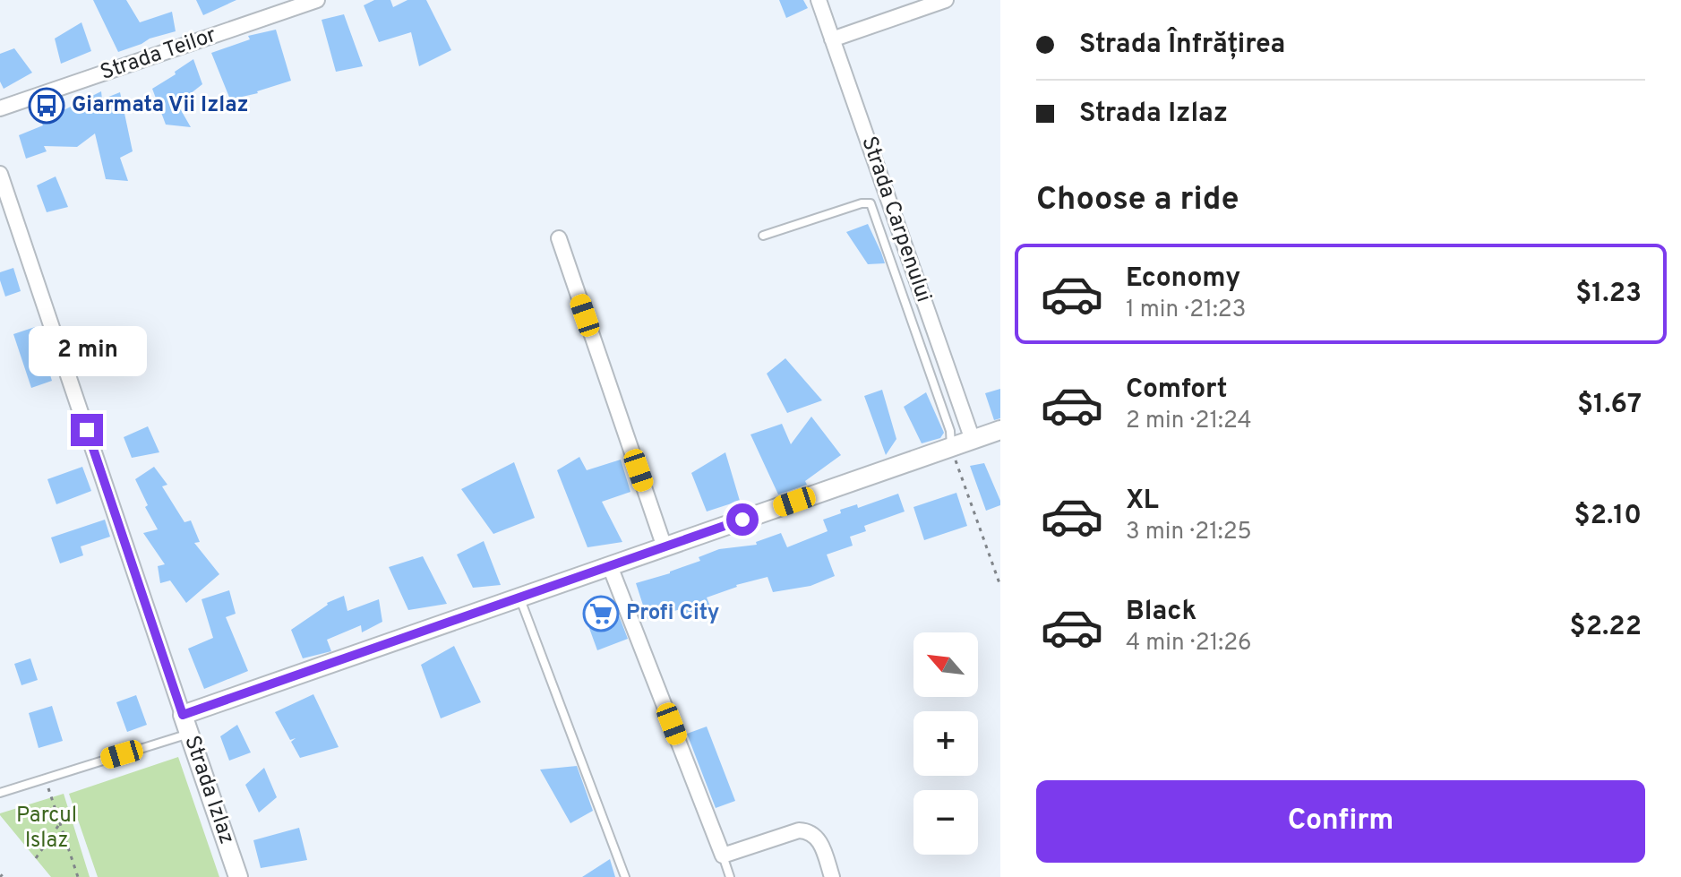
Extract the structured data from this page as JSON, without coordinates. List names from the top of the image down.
{
  "streets": {
    "street": ["Strada Teilor", "Strada Carpenului", "Strada Izlaz"]
  },
  "parks": ["Parcul Islaz"],
  "places": {
    "bus stop": ["Giarmata Vii Izlaz"],
    "supermarket": ["Profi City"]
  },
  "north": "top left",
  "page": {
    "banner": ["Strada Înfrățirea", "Strada Izlaz"],
    "heading": "Choose a ride",
    "list": [
      {
        "name": "Economy",
        "note": "1 min · 21:23",
        "value": "$1.23"
      },
      {
        "name": "Comfort",
        "note": "2 min · 21:24",
        "value": "$1.67"
      },
      {
        "name": "XL",
        "note": "3 min · 21:25",
        "value": "$2.10"
      },
      {
        "name": "Black",
        "note": "4 min · 21:26",
        "value": "$2.22"
      }
    ],
    "bubble": "2 min",
    "map_buttons": ["+", "−"],
    "buttons": "Confirm"
  }
}
